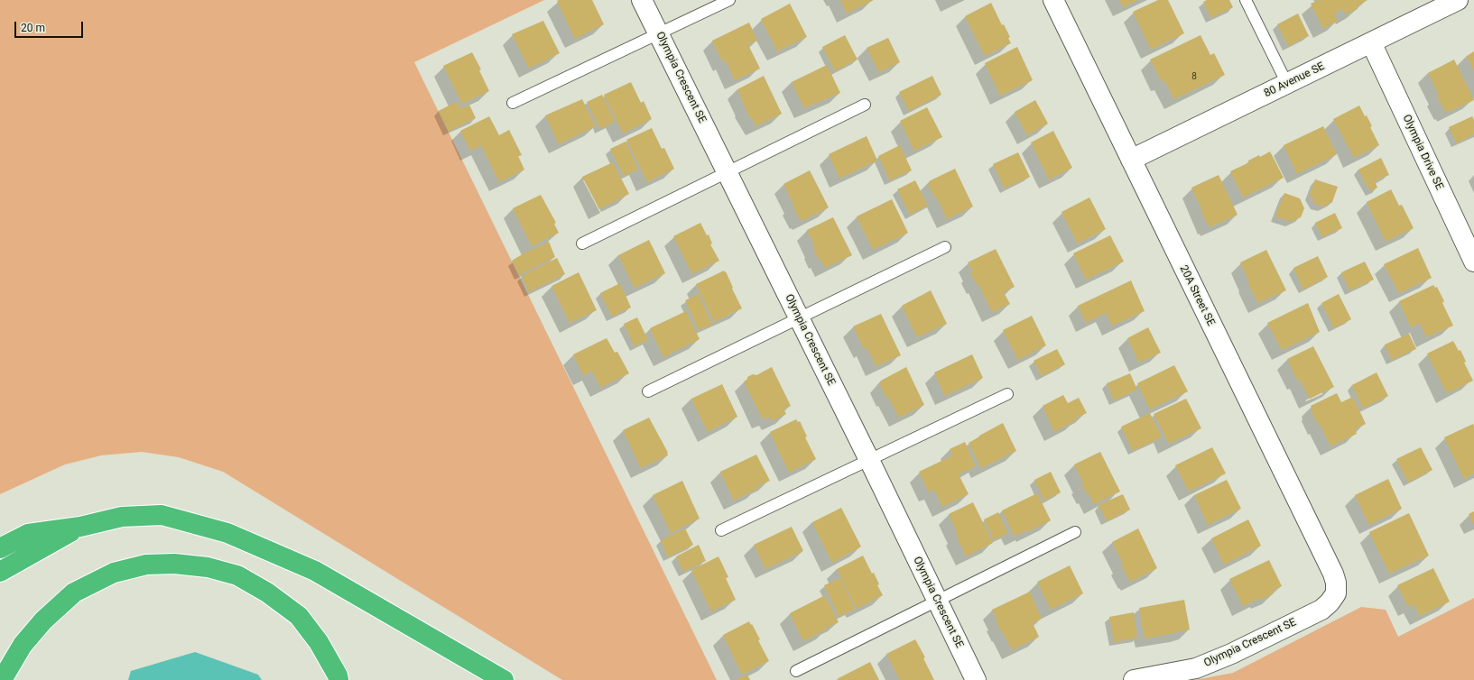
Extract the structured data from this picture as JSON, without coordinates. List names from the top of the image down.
{
  "streets": {
    "street": [
      "Olympia Crescent SE",
      "80 Avenue SE",
      "Olympia Drive SE",
      "20A Street SE"
    ]
  },
  "crossings": [
    ["Olympia Crescent SE", "20A Street SE"],
    ["80 Avenue SE", "Olympia Drive SE"],
    ["80 Avenue SE", "20A Street SE"]
  ],
  "house_numbers": ["8"],
  "scale_bar": "20 m"
}
